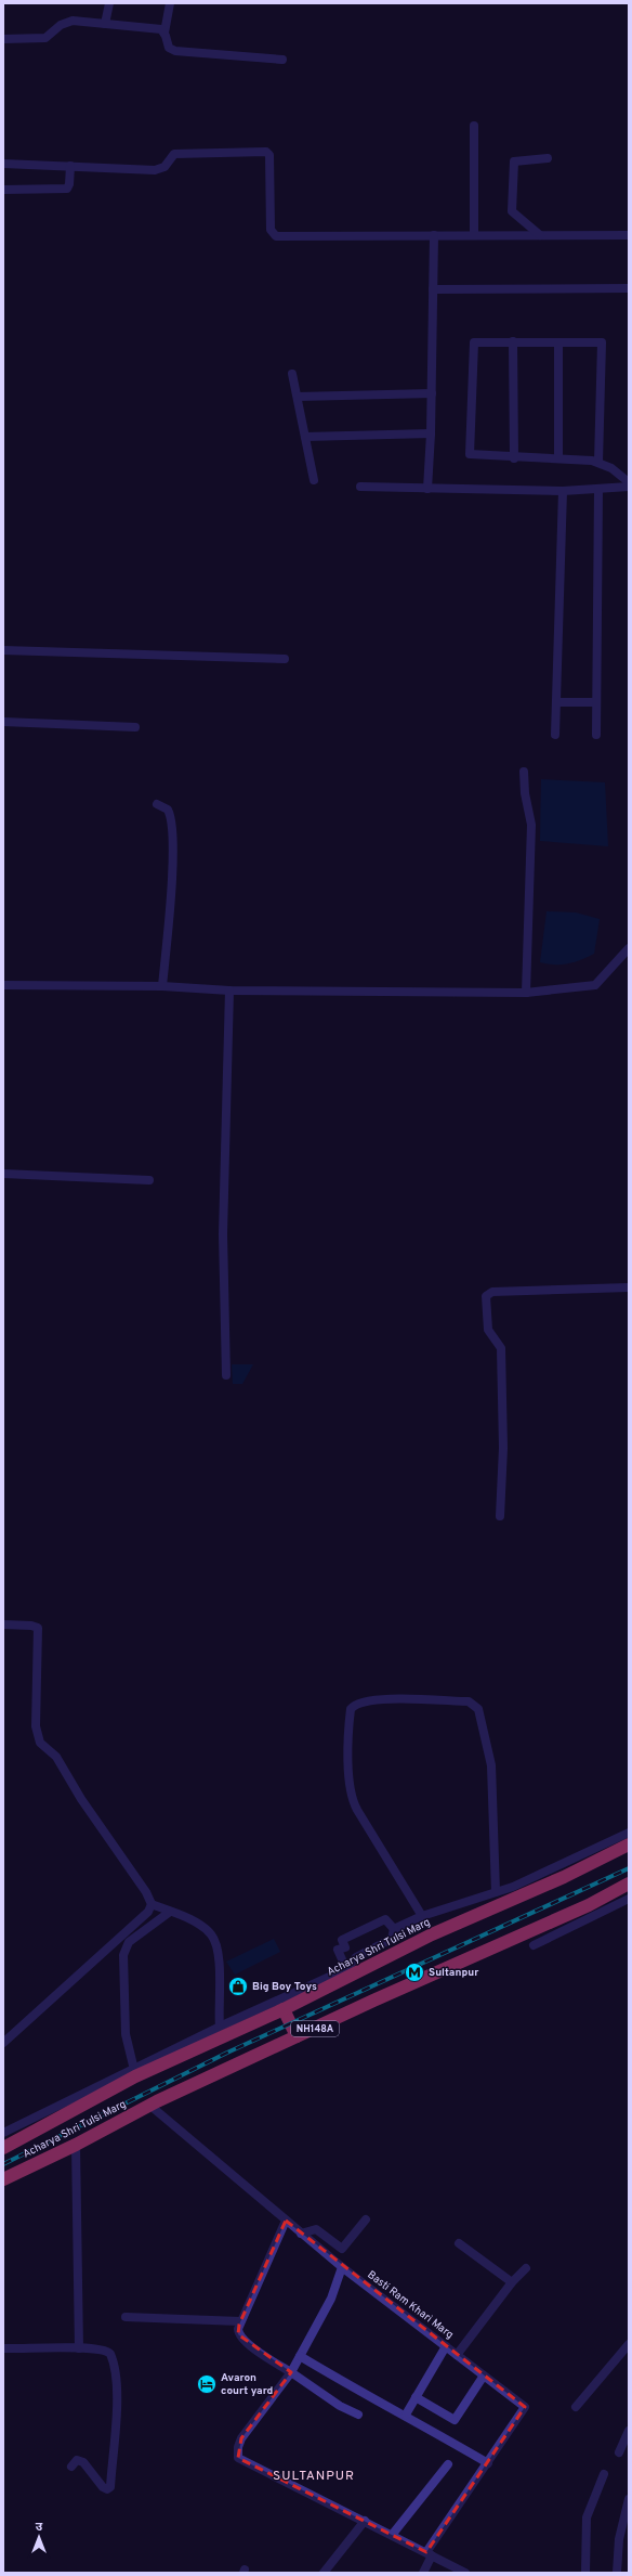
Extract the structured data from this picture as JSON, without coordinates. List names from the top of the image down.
{
  "streets": {
    "highway": ["Acharya Shri Tulsi Marg", "NH148A"],
    "street": ["Basti Ram Khari Marg"]
  },
  "crossings": [
    ["Acharya Shri Tulsi Marg", "Basti Ram Khari Marg"]
  ],
  "districts": ["SULTANPUR"],
  "places": {
    "metro station": ["Sultanpur"],
    "shop": ["Big Boy Toys"],
    "hotel": ["Avaron court yard"]
  },
  "north": "top"
}
